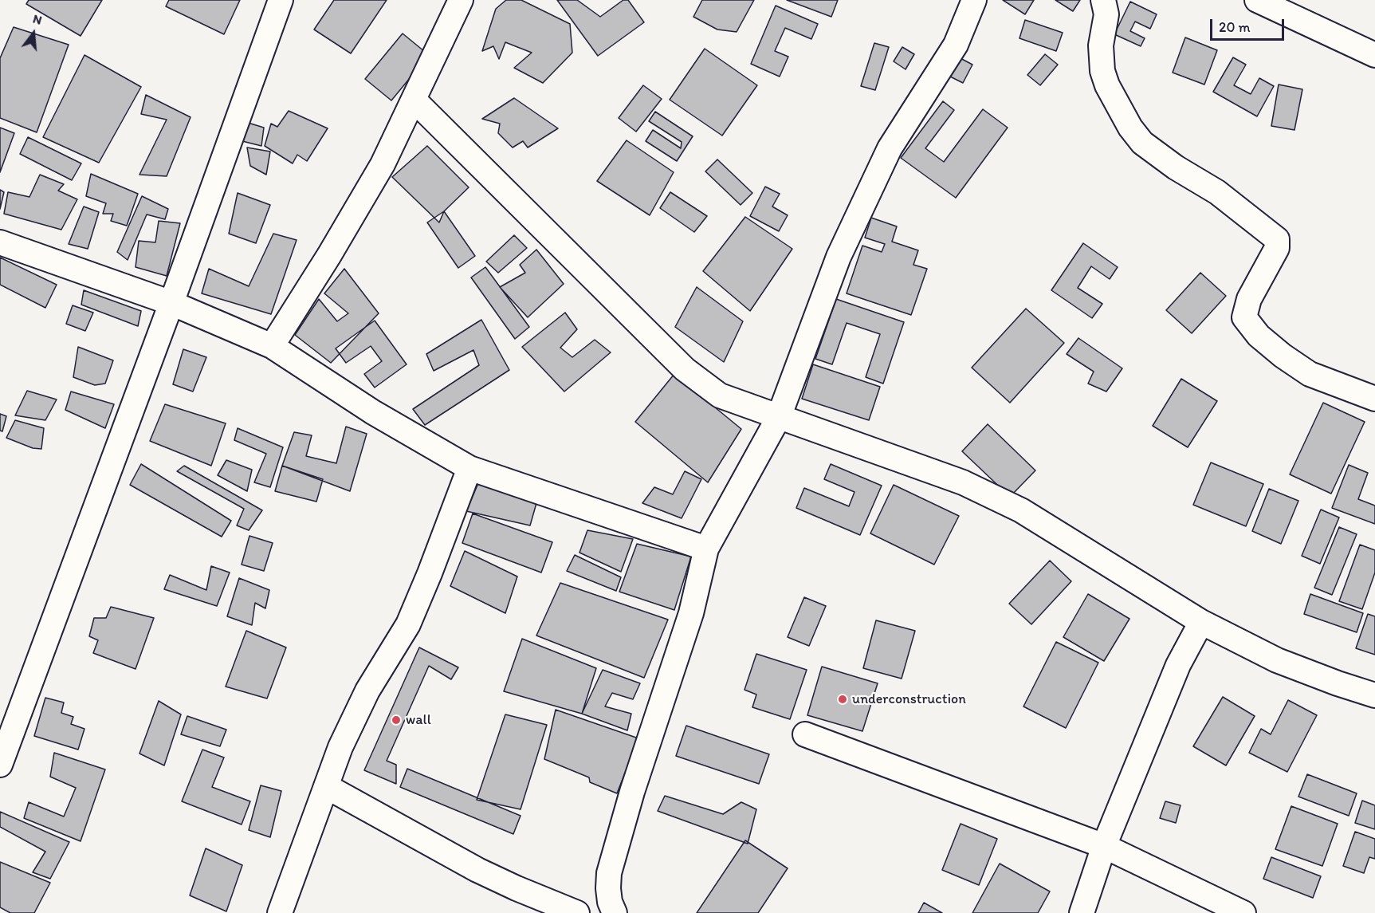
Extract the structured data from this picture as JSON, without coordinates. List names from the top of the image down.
{
  "places": ["underconstruction", "wall"],
  "scale_bar": "20 m",
  "north": "top"
}
